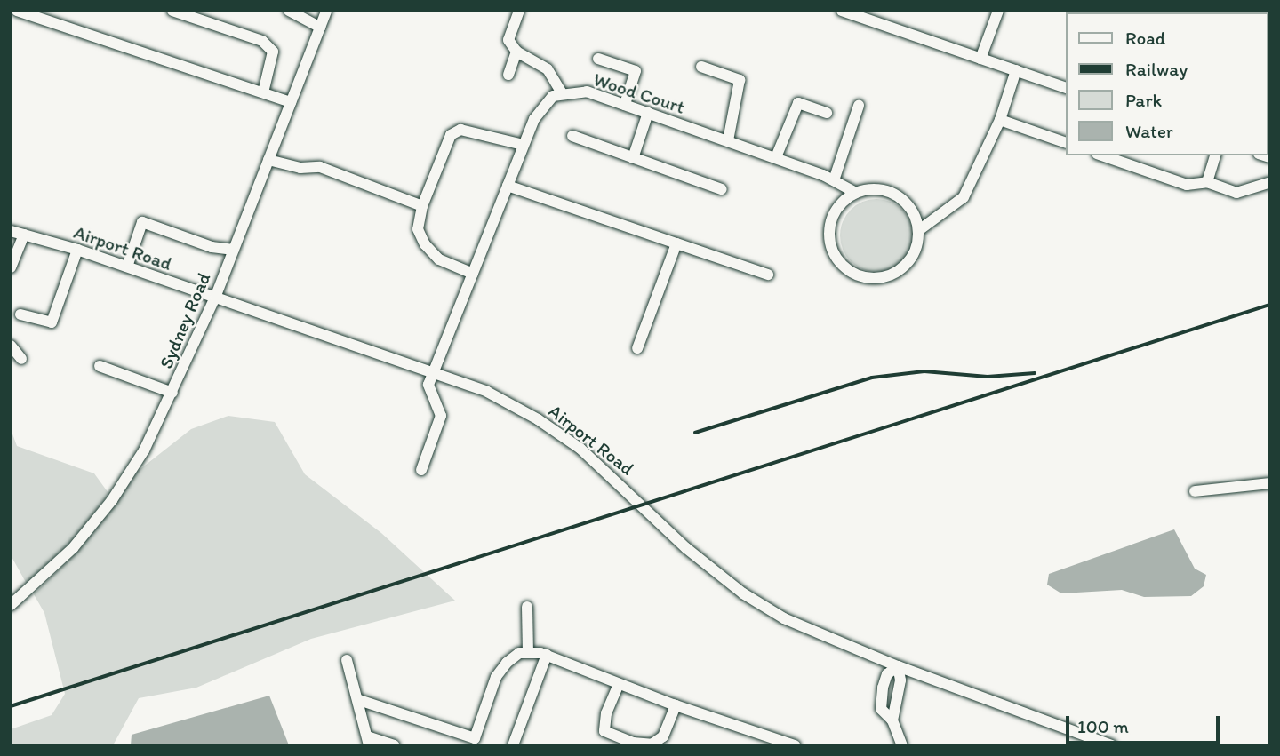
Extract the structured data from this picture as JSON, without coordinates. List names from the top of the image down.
{
  "streets": {
    "street": ["Wood Court", "Airport Road", "Sydney Road"]
  },
  "crossings": [
    ["Airport Road", "Sydney Road"]
  ],
  "legend": [
    "Road",
    "Railway",
    "Park",
    "Water"
  ],
  "scale_bar": "100 m"
}
